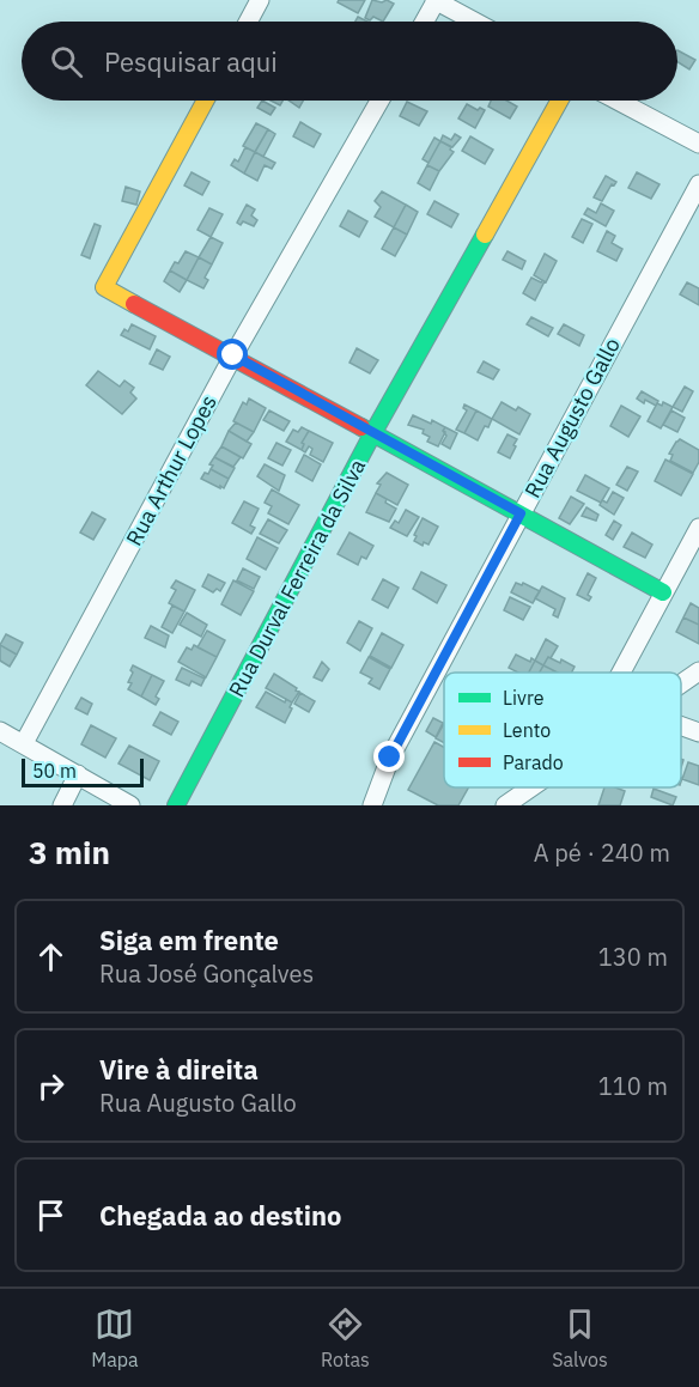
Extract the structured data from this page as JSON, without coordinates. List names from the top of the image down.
{
  "streets": {
    "street": ["Rua Augusto Gallo", "Rua Arthur Lopes", "Rua Durval Ferreira da Silva"]
  },
  "legend": ["Livre", "Lento", "Parado"],
  "scale_bar": "50 m",
  "page": {
    "search": "Pesquisar aqui",
    "scale": "50 m",
    "heading": ["3 min", "A pé · 240 m"],
    "list": [
      ["Siga em frente", "Rua José Gonçalves", "130 m"],
      ["Vire à direita", "Rua Augusto Gallo", "110 m"],
      "Chegada ao destino"
    ],
    "nav": ["Mapa", "Rotas", "Salvos"]
  }
}
